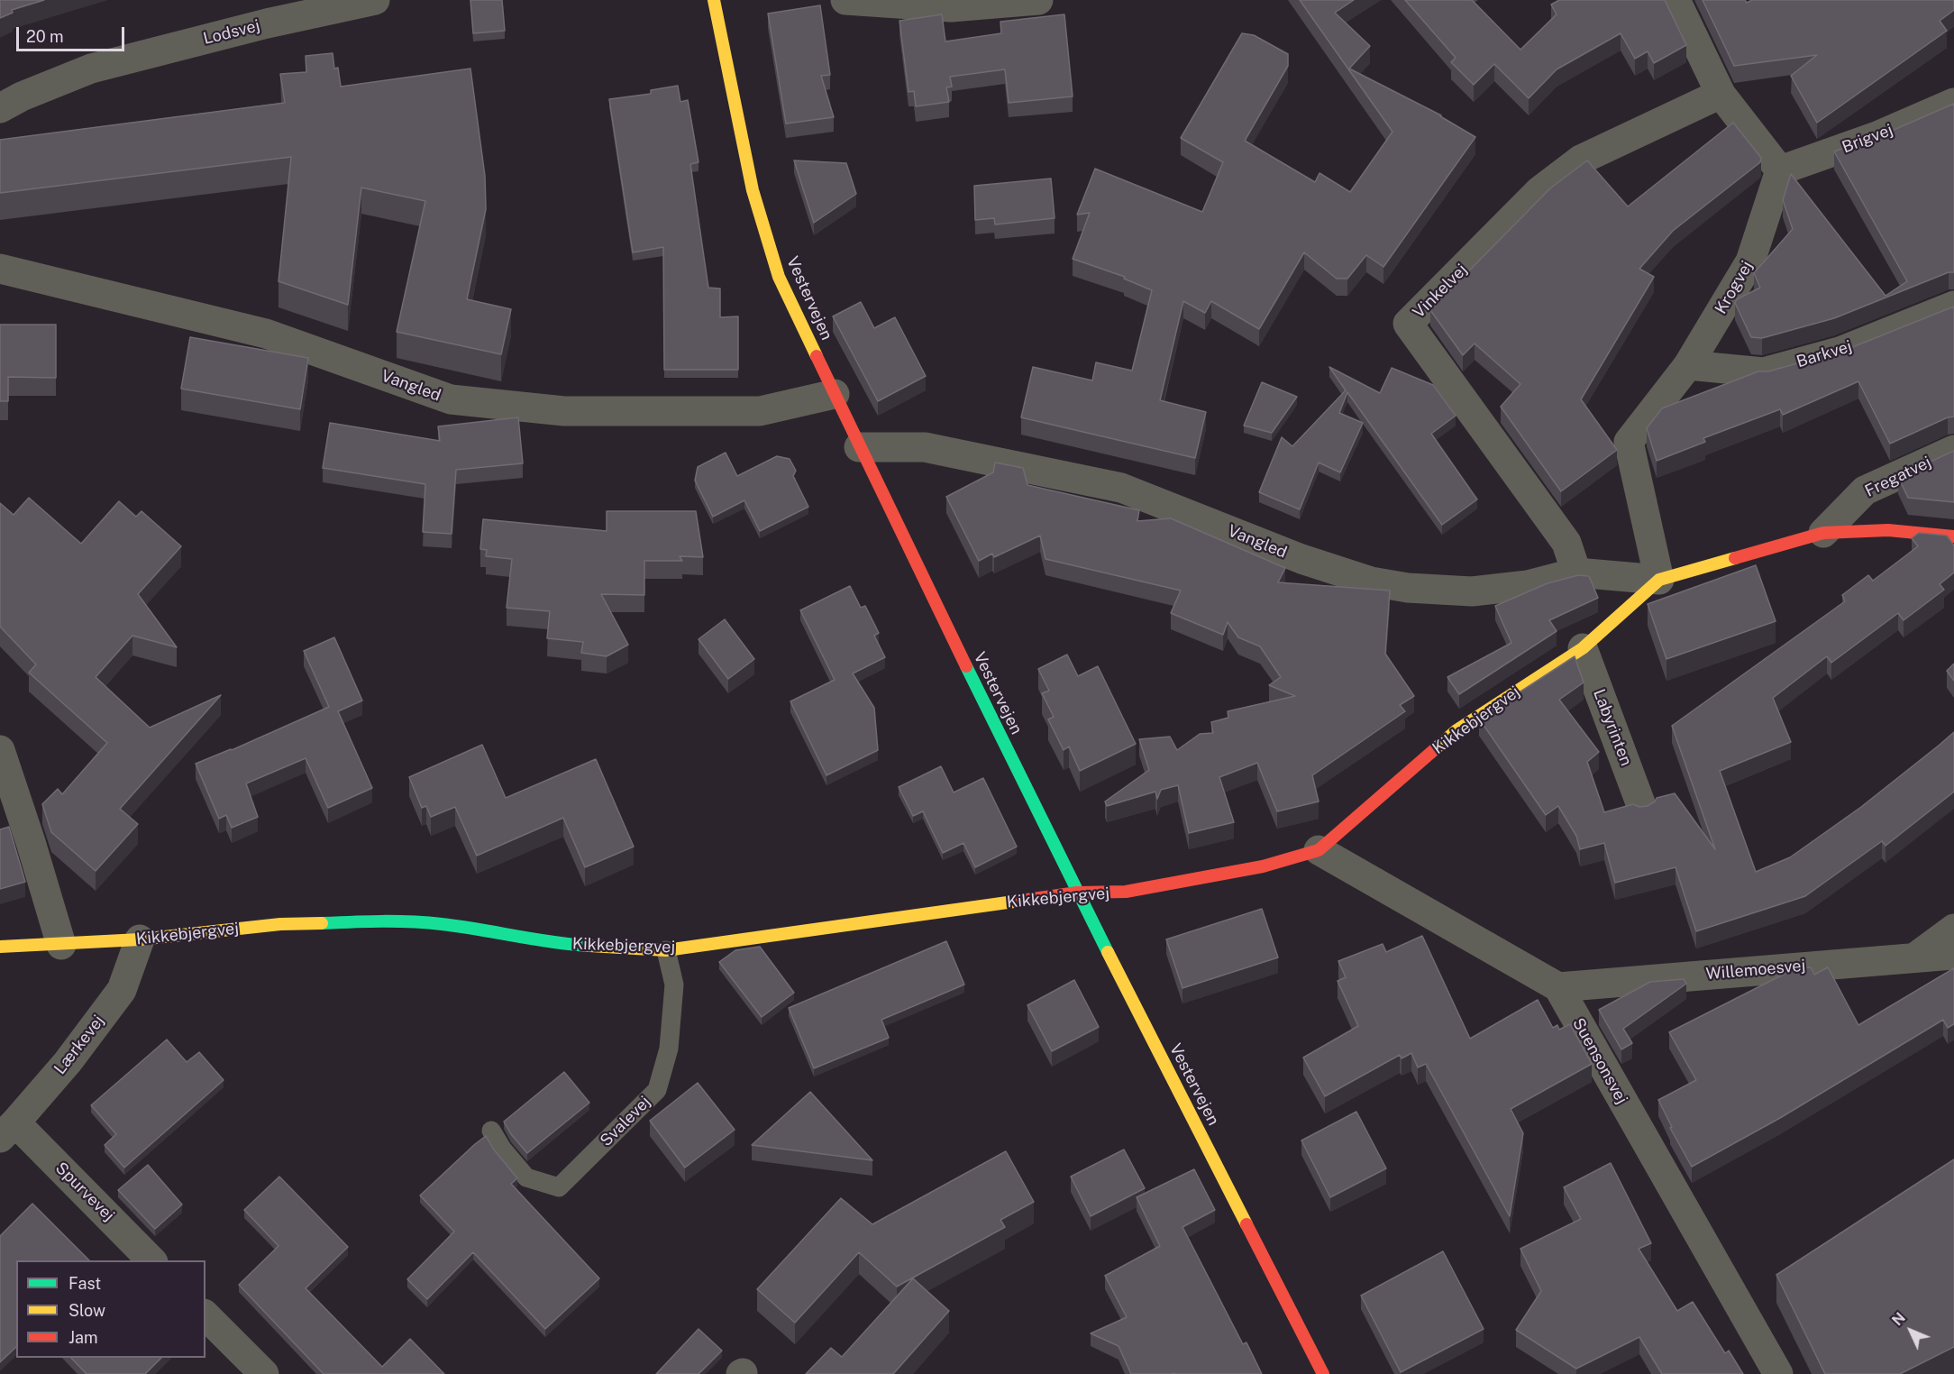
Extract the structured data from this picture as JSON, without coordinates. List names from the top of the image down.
{
  "streets": {
    "street": [
      "Lodsvej",
      "Brigvej",
      "Krogvej",
      "Vinkelvej",
      "Vestervejen",
      "Barkvej",
      "Vangled",
      "Fregatvej",
      "Kikkebjergvej",
      "Labyrinten",
      "Willemoesvej",
      "Lærkevej",
      "Suensonsvej",
      "Spurvevej"
    ],
    "lane": ["Svalevej"]
  },
  "crossings": [
    ["Brigvej", "Krogvej"],
    ["Krogvej", "Barkvej"],
    ["Krogvej", "Vangled"],
    ["Krogvej", "Kikkebjergvej"],
    ["Vinkelvej", "Vangled"],
    ["Vestervejen", "Vangled"],
    ["Vestervejen", "Kikkebjergvej"],
    ["Vangled", "Kikkebjergvej"],
    ["Fregatvej", "Kikkebjergvej"],
    ["Kikkebjergvej", "Labyrinten"],
    ["Kikkebjergvej", "Lærkevej"],
    ["Kikkebjergvej", "Svalevej"],
    ["Willemoesvej", "Suensonsvej"],
    ["Lærkevej", "Spurvevej"]
  ],
  "legend": ["Fast", "Slow", "Jam"],
  "scale_bar": "20 m",
  "north": "top left"
}
